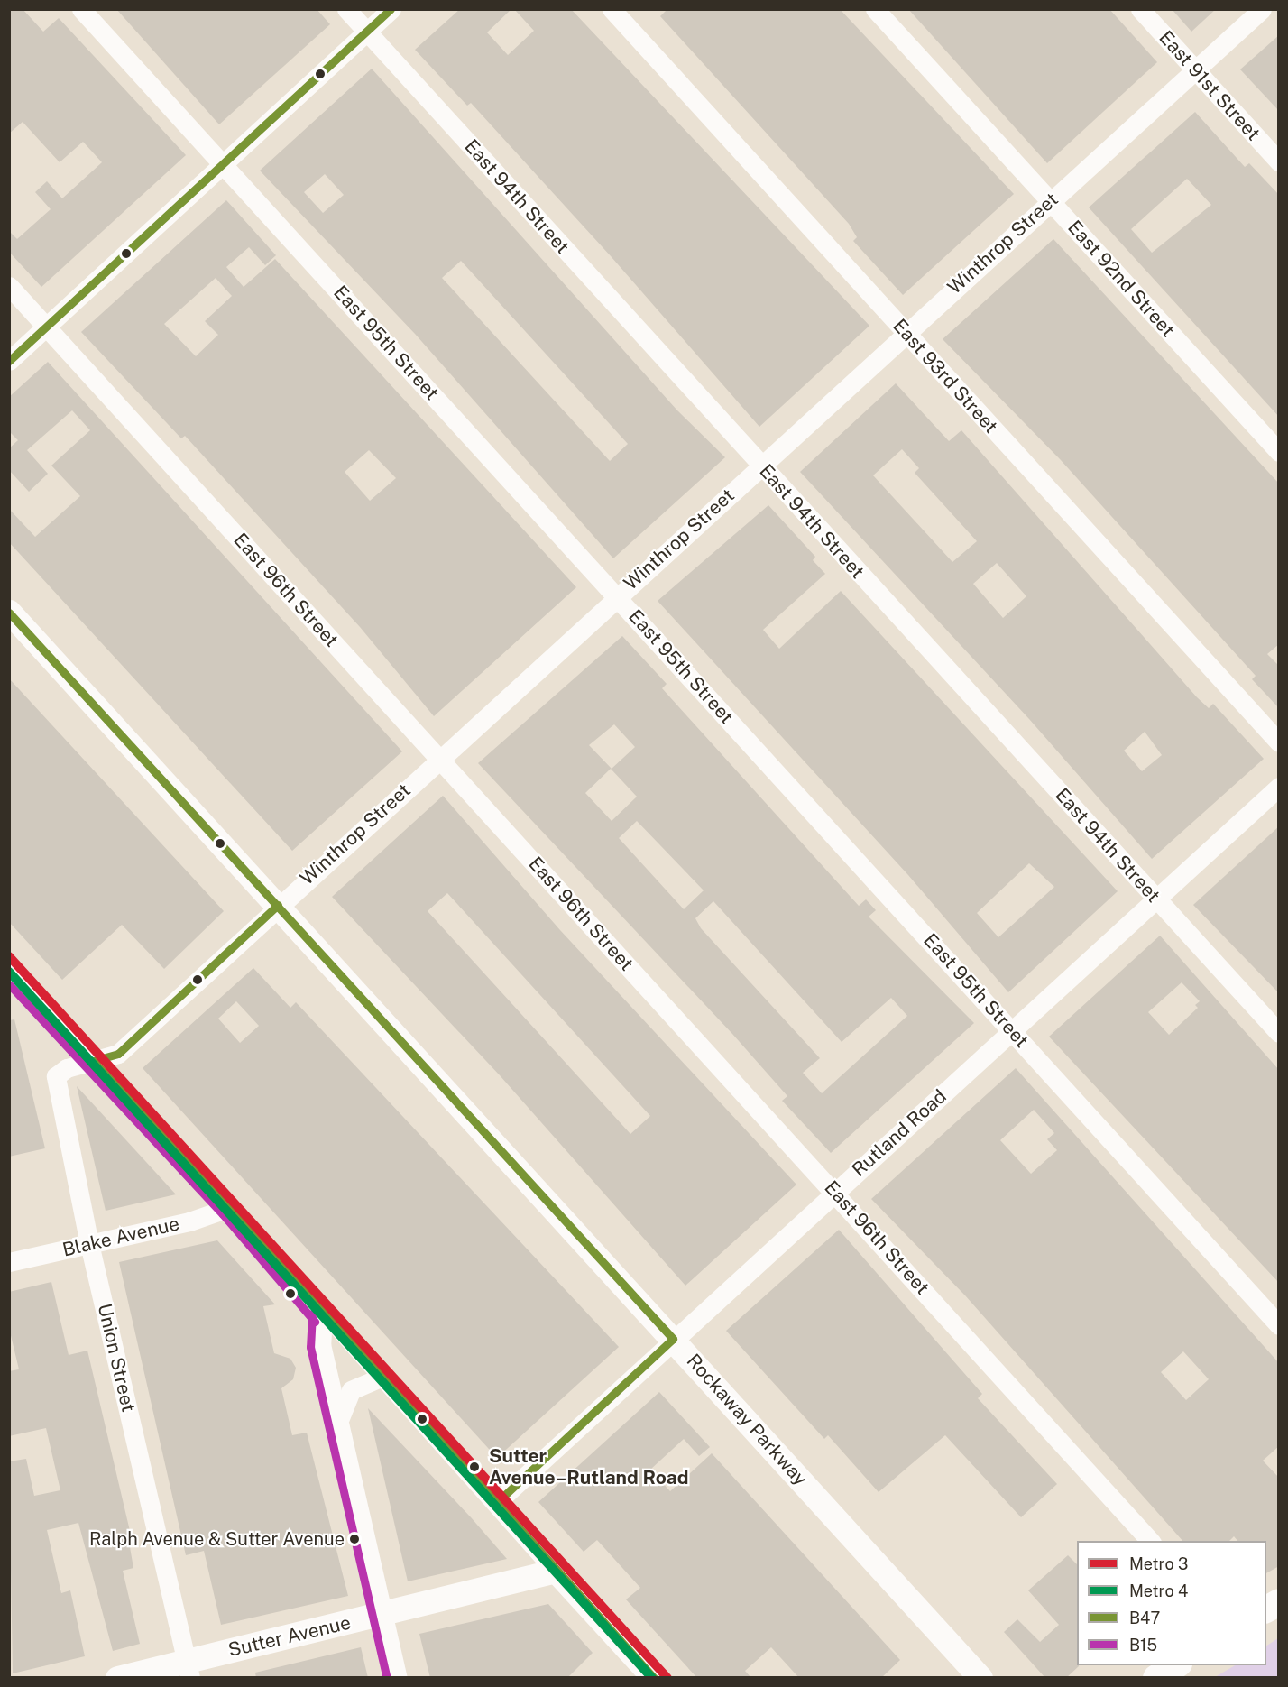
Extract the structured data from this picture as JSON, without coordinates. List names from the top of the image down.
{
  "streets": {
    "street": [
      "East 91st Street",
      "East 94th Street",
      "Winthrop Street",
      "East 92nd Street",
      "East 95th Street",
      "East 93rd Street",
      "East 96th Street",
      "Rutland Road",
      "Blake Avenue",
      "Union Street",
      "Rockaway Parkway",
      "Sutter Avenue"
    ]
  },
  "crossings": [
    ["East 91st Street", "Winthrop Street"],
    ["East 94th Street", "Winthrop Street"],
    ["East 94th Street", "Rutland Road"],
    ["Winthrop Street", "East 92nd Street"],
    ["Winthrop Street", "East 95th Street"],
    ["Winthrop Street", "East 93rd Street"],
    ["Winthrop Street", "East 96th Street"],
    ["Winthrop Street", "Union Street"],
    ["Winthrop Street", "Rockaway Parkway"],
    ["East 95th Street", "Rutland Road"],
    ["East 96th Street", "Rutland Road"],
    ["Rutland Road", "Rockaway Parkway"],
    ["Blake Avenue", "Union Street"],
    ["Union Street", "Sutter Avenue"]
  ],
  "places": ["Sutter Avenue–Rutland Road", "Ralph Avenue & Sutter Avenue"],
  "lines": [
    "transit line B47",
    "metro line 3",
    "metro line 4",
    "transit line B15"
  ],
  "legend": [
    "Metro 3",
    "Metro 4",
    "B47",
    "B15"
  ]
}
